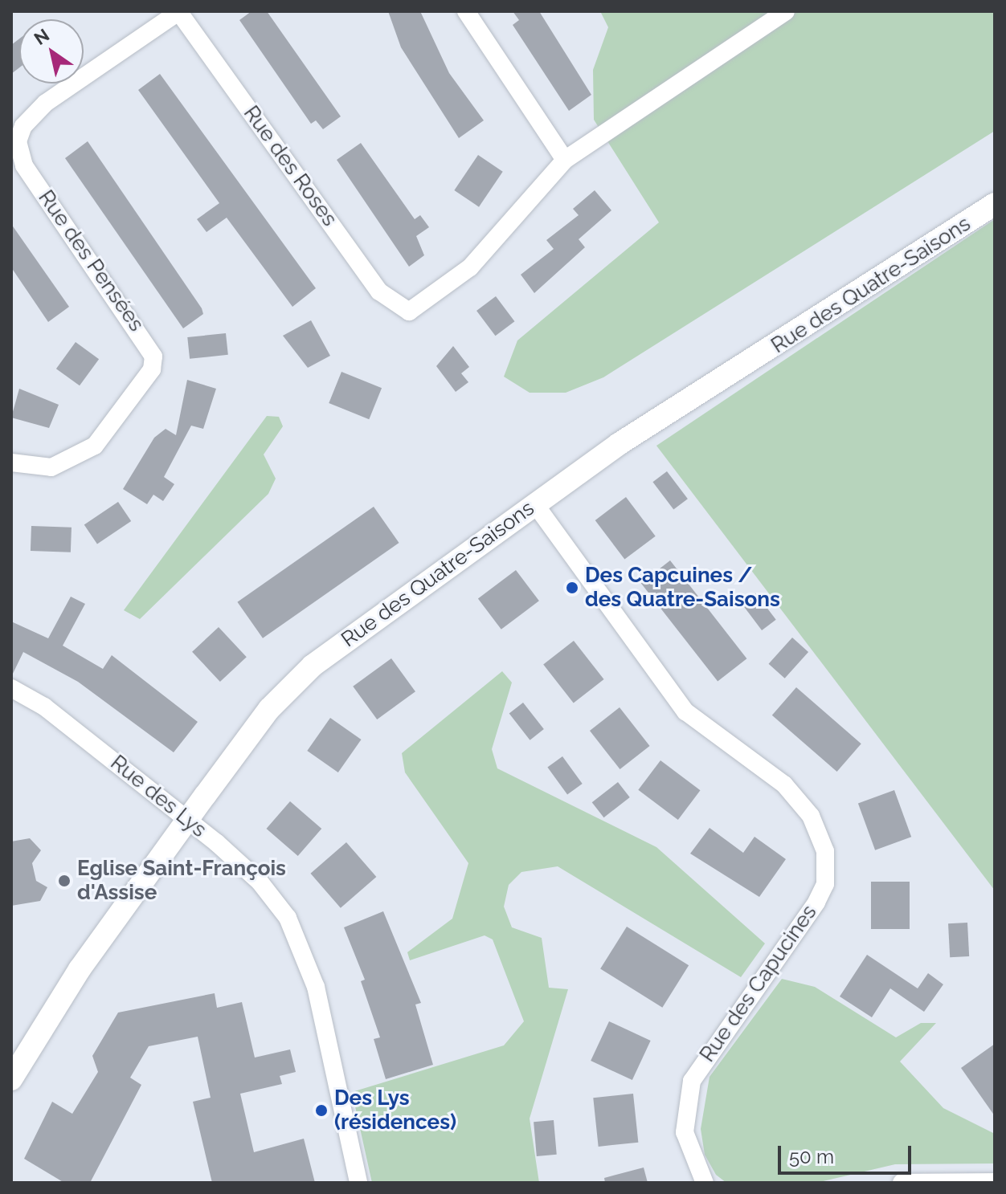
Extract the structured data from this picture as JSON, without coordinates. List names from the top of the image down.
{
  "streets": {
    "street": [
      "Rue des Roses",
      "Rue des Pensées",
      "Rue des Quatre-Saisons",
      "Rue des Lys",
      "Rue des Capucines"
    ]
  },
  "crossings": [
    ["Rue des Roses", "Rue des Pensées"],
    ["Rue des Quatre-Saisons", "Rue des Lys"],
    ["Rue des Quatre-Saisons", "Rue des Capucines"]
  ],
  "places": ["Des Capcuines / des Quatre-Saisons", "Eglise Saint-François d'Assise", "Des Lys (résidences)"],
  "scale_bar": "50 m",
  "north": "top left"
}
